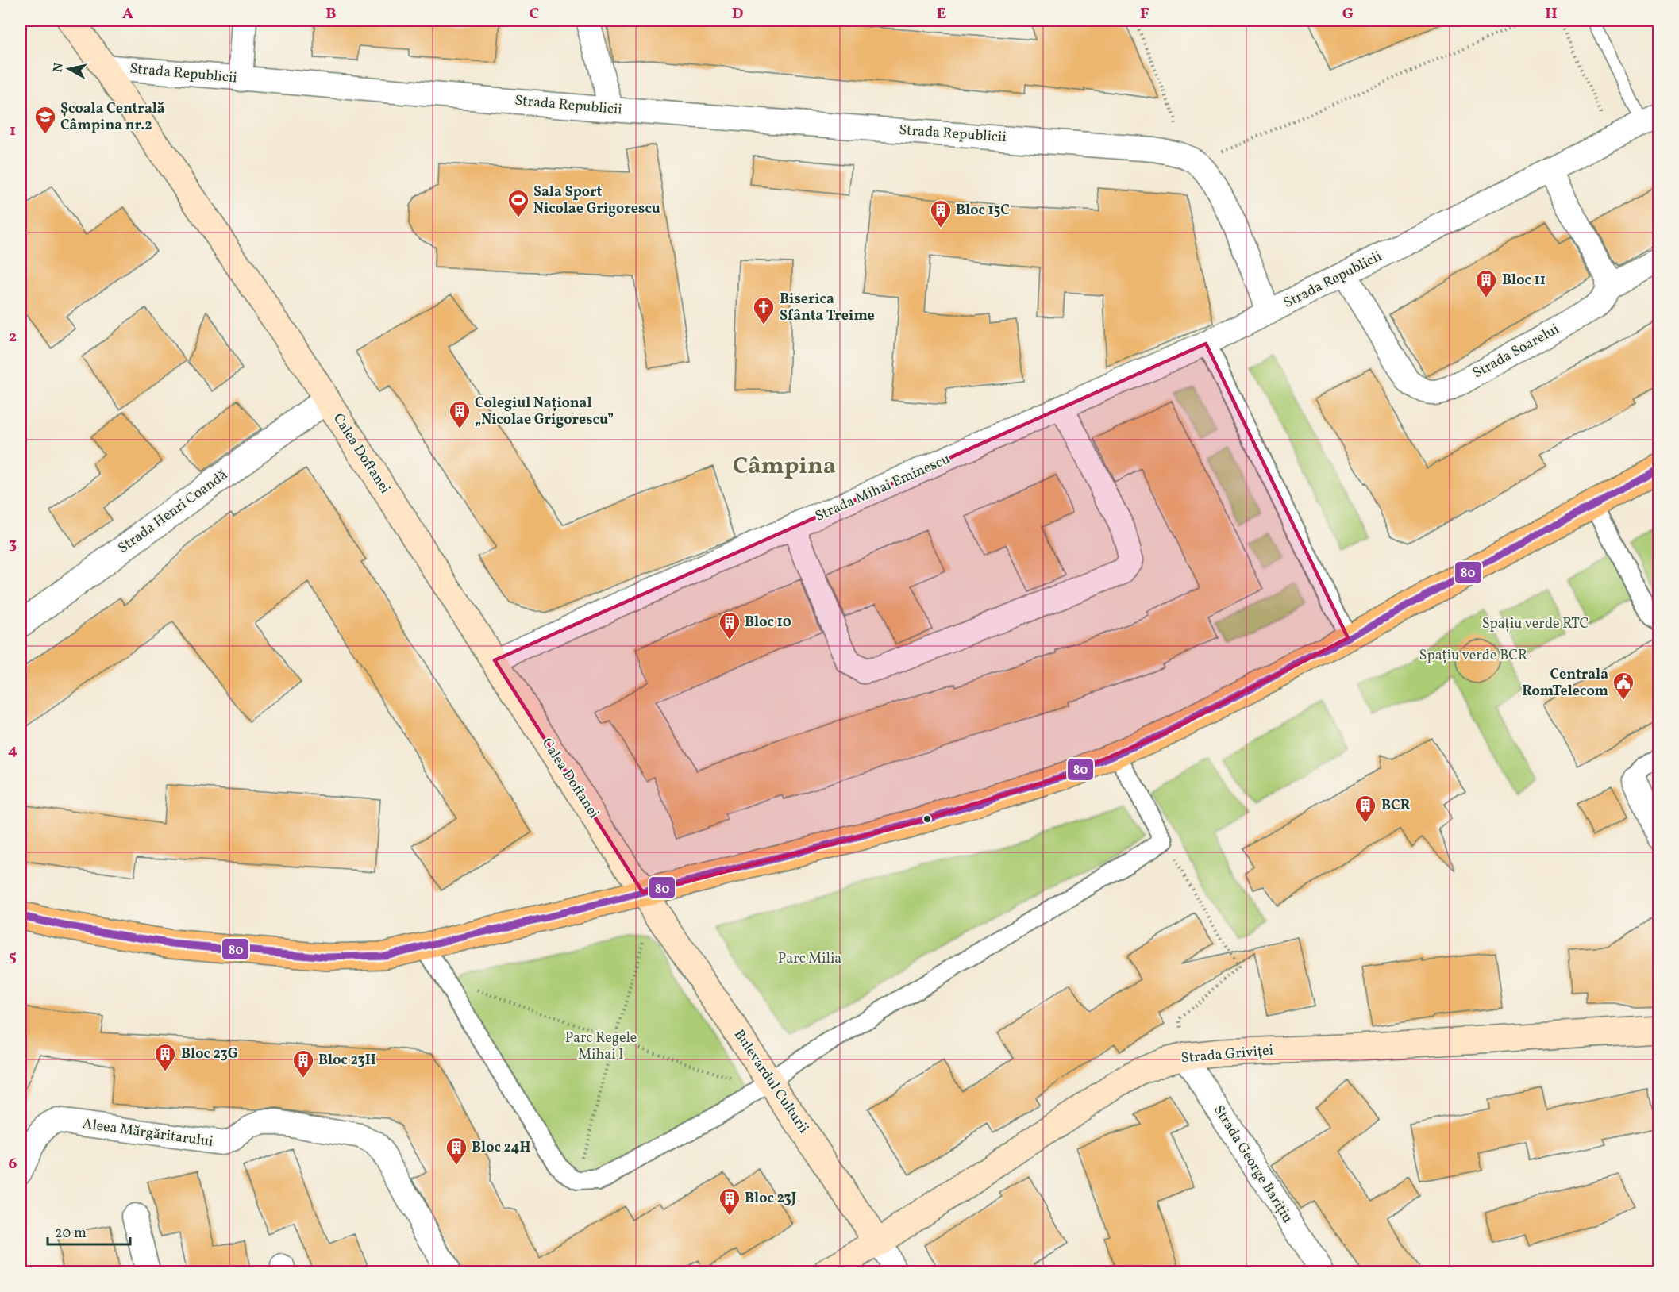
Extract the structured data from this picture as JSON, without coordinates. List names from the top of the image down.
{
  "streets": {
    "main road": ["Calea Doftanei", "Strada Griviței", "Bulevardul Culturii"],
    "street": [
      "Strada Republicii",
      "Strada Soarelui",
      "Strada Mihai Eminescu",
      "Strada Henri Coandă",
      "Aleea Mărgăritarului",
      "Strada George Barițiu"
    ]
  },
  "crossings": [
    ["Strada Republicii", "Strada Soarelui"],
    ["Strada Republicii", "Calea Doftanei"],
    ["Strada Republicii", "Strada Mihai Eminescu"],
    ["Calea Doftanei", "Strada Mihai Eminescu"],
    ["Calea Doftanei", "Strada Henri Coandă"],
    ["Calea Doftanei", "Bulevardul Culturii"],
    ["Strada Griviței", "Bulevardul Culturii"],
    ["Strada Griviței", "Strada George Barițiu"]
  ],
  "districts": ["Câmpina"],
  "parks": [
    "Spațiu verde RTC",
    "Spațiu verde BCR",
    "Parc Milia",
    "Parc Regele Mihai I"
  ],
  "places": {
    "school or university": ["Școala Centrală Câmpina nr.2"],
    "sports": ["Sala Sport Nicolae Grigorescu"],
    "building": [
      "Bloc 15C",
      "Bloc 11",
      "Colegiul Național „Nicolae Grigorescu”",
      "Bloc 10",
      "BCR",
      "Bloc 23G",
      "Bloc 23H",
      "Bloc 24H",
      "Bloc 23J"
    ],
    "church": ["Biserica Sfânta Treime"],
    "public building": ["Centrala RomTelecom"]
  },
  "lines": ["transit line 80"],
  "scale_bar": "20 m",
  "north": "left",
  "grid": {
    "columns": [
      "A",
      "B",
      "C",
      "D",
      "E",
      "F",
      "G",
      "H"
    ],
    "rows": [
      "1",
      "2",
      "3",
      "4",
      "5",
      "6"
    ]
  }
}
